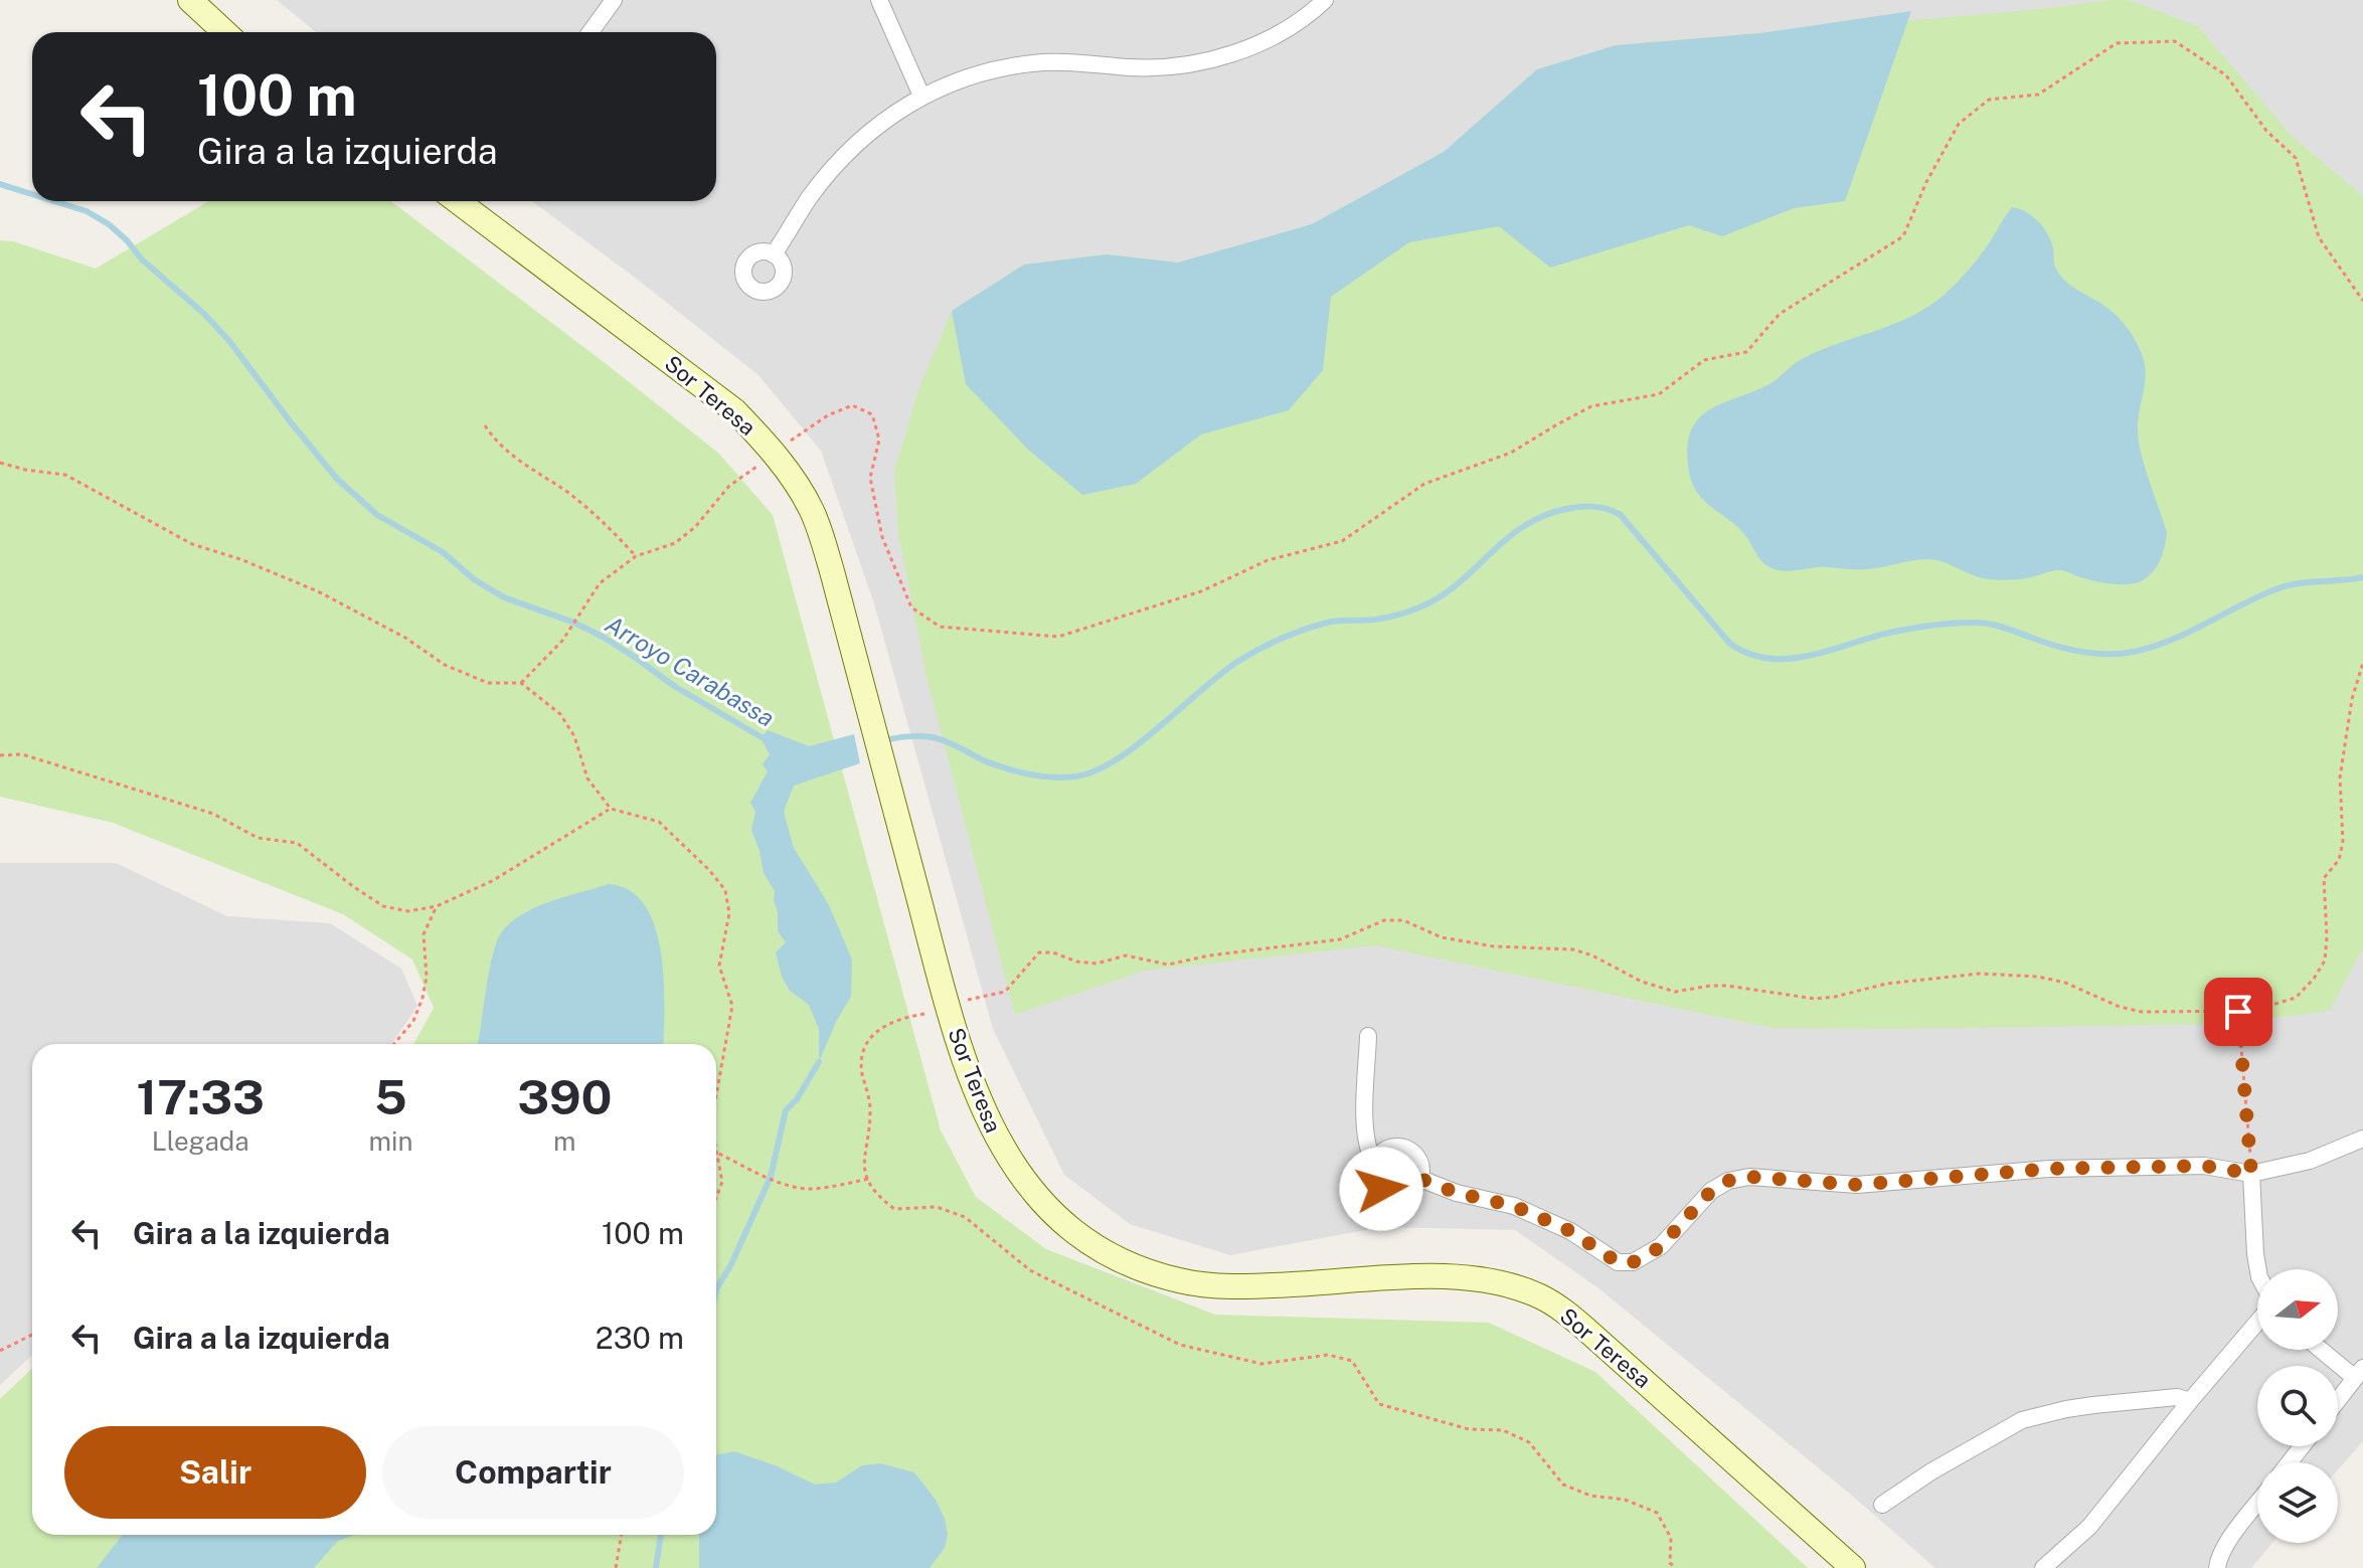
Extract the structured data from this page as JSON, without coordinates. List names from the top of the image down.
{
  "streets": {
    "street": ["Sor Teresa"]
  },
  "water": ["Arroyo Carabassa"],
  "north": "right",
  "page": {
    "turn": ["100 m", "Gira a la izquierda"],
    "eta": [
      "17:33",
      "Llegada",
      "5",
      "min",
      "390",
      "m"
    ],
    "list": [
      {
        "name": "Gira a la izquierda",
        "value": "100 m"
      },
      {
        "name": "Gira a la izquierda",
        "value": "230 m"
      }
    ],
    "buttons": ["Salir", "Compartir"]
  }
}
